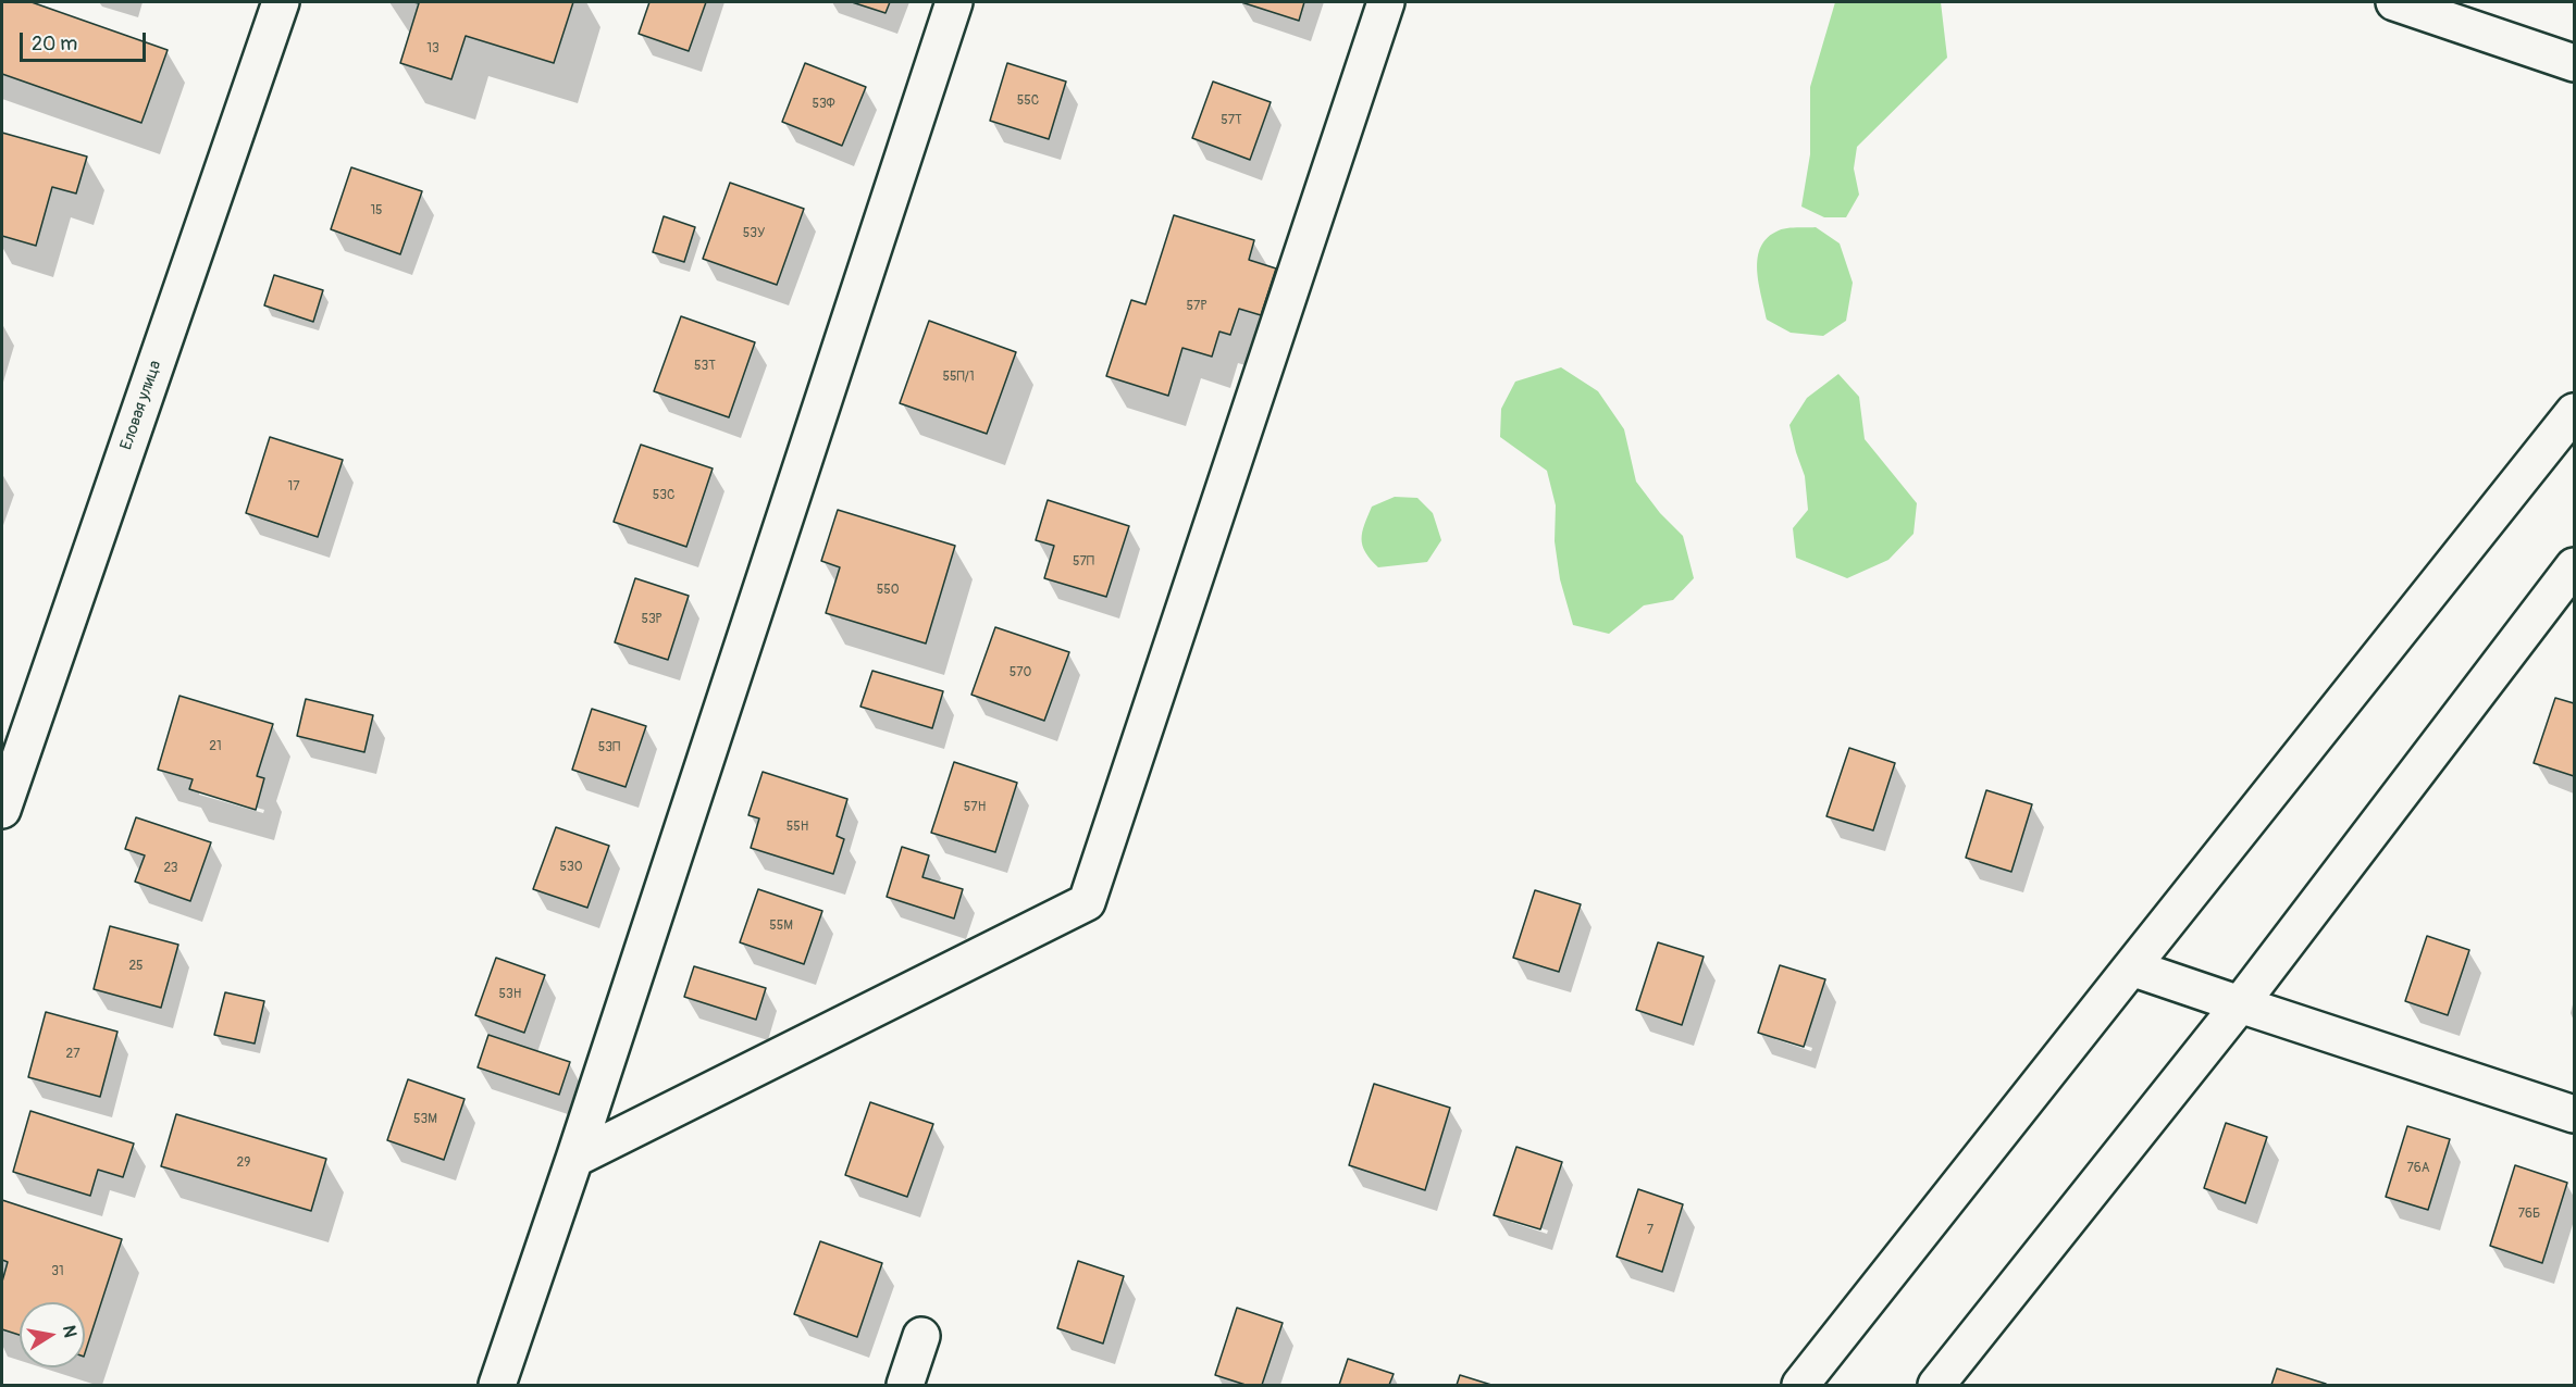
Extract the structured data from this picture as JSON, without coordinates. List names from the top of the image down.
{
  "streets": {
    "street": ["Еловая улица"]
  },
  "house_numbers": [
    "13",
    "55С",
    "53Ф",
    "57Т",
    "15",
    "53У",
    "57Р",
    "53Т",
    "55П/1",
    "17",
    "53С",
    "57П",
    "55О",
    "53Р",
    "57О",
    "21",
    "53П",
    "57Н",
    "55Н",
    "53О",
    "23",
    "55М",
    "25",
    "53Н",
    "27",
    "53М",
    "29",
    "76А",
    "76Б",
    "7",
    "31"
  ],
  "scale_bar": "20 m",
  "north": "right"
}
